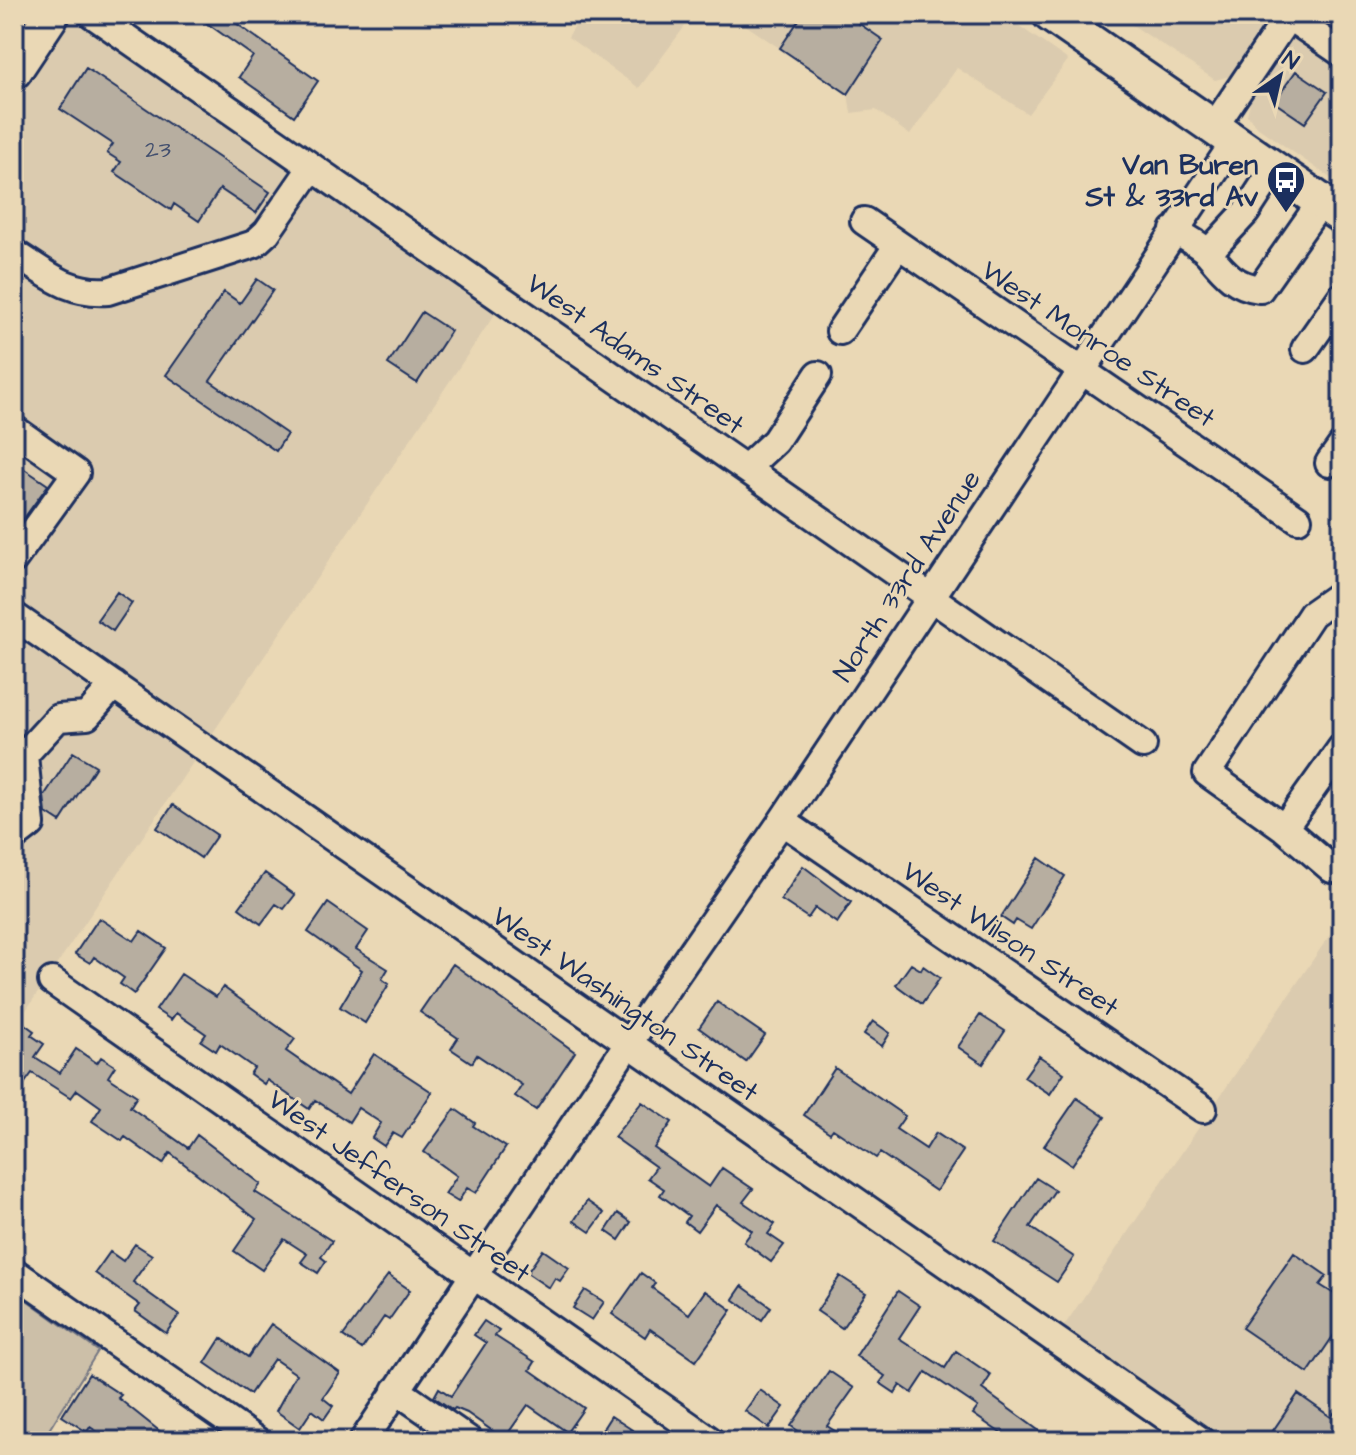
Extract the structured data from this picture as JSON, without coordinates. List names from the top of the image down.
{
  "streets": {
    "street": [
      "West Monroe Street",
      "West Adams Street",
      "North 33rd Avenue",
      "West Wilson Street",
      "West Washington Street",
      "West Jefferson Street"
    ]
  },
  "crossings": [
    ["West Monroe Street", "North 33rd Avenue"],
    ["West Adams Street", "North 33rd Avenue"],
    ["North 33rd Avenue", "West Wilson Street"],
    ["North 33rd Avenue", "West Washington Street"],
    ["North 33rd Avenue", "West Jefferson Street"]
  ],
  "places": {
    "bus stop": ["Van Buren St & 33rd Av"]
  },
  "house_numbers": ["23"],
  "north": "top right"
}
